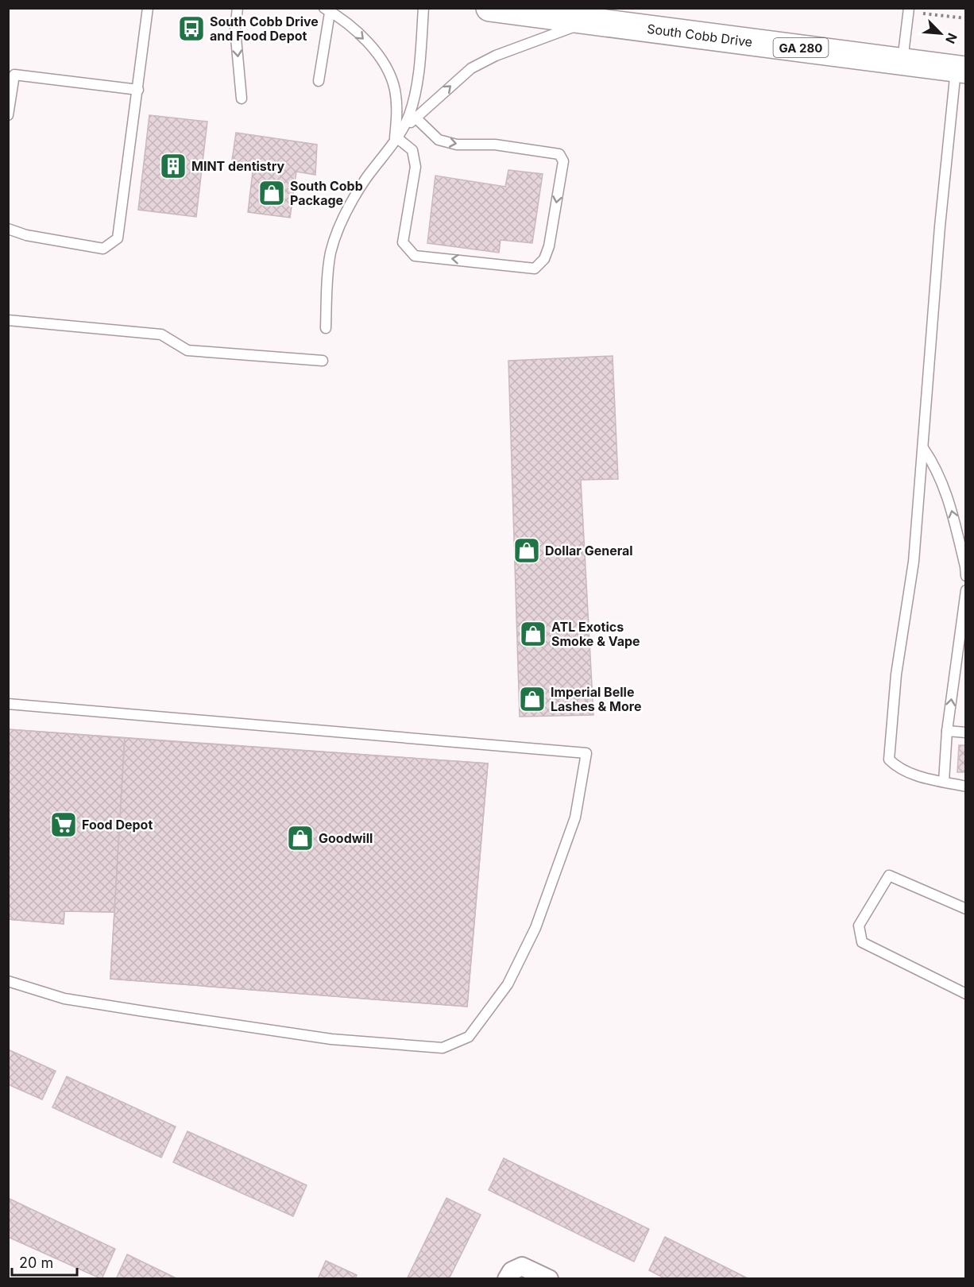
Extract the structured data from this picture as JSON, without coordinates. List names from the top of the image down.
{
  "streets": {
    "main road": ["South Cobb Drive", "GA 280"]
  },
  "places": {
    "bus stop": ["South Cobb Drive and Food Depot"],
    "building": ["MINT dentistry"],
    "shop": [
      "South Cobb Package",
      "Dollar General",
      "ATL Exotics Smoke & Vape",
      "Imperial Belle Lashes & More",
      "Goodwill"
    ],
    "supermarket": ["Food Depot"]
  },
  "scale_bar": "20 m",
  "north": "bottom right"
}
